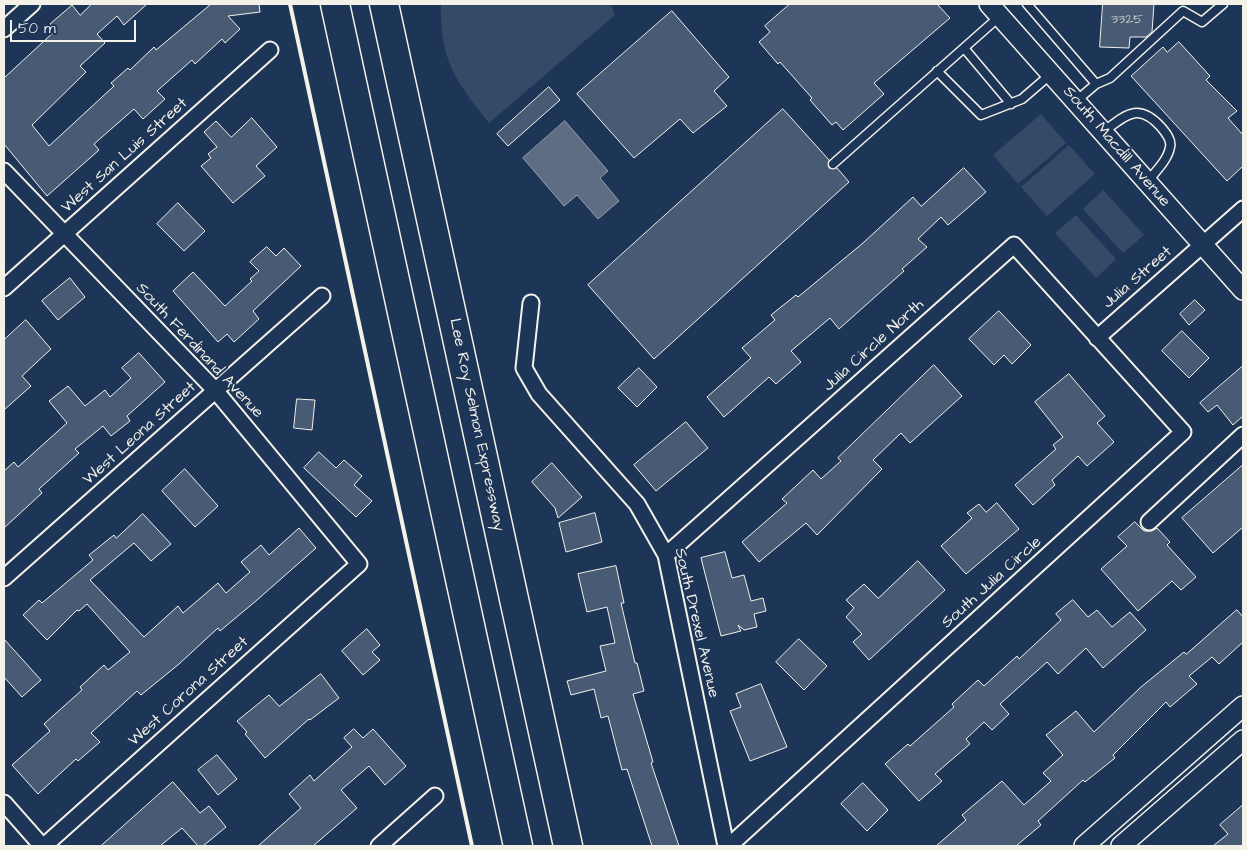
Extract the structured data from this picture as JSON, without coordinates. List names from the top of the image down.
{
  "streets": {
    "highway": ["Lee Roy Selmon Expressway"],
    "street": [
      "South Macdill Avenue",
      "West San Luis Street",
      "Julia Street",
      "Julia Circle North",
      "South Ferdinand Avenue",
      "West Leona Street",
      "South Julia Circle",
      "South Drexel Avenue",
      "West Corona Street"
    ]
  },
  "crossings": [
    ["South Macdill Avenue", "Julia Street"],
    ["West San Luis Street", "South Ferdinand Avenue"],
    ["Julia Street", "Julia Circle North"],
    ["Julia Street", "South Julia Circle"],
    ["Julia Circle North", "South Julia Circle"],
    ["Julia Circle North", "South Drexel Avenue"],
    ["South Ferdinand Avenue", "West Leona Street"],
    ["South Ferdinand Avenue", "West Corona Street"],
    ["South Julia Circle", "South Drexel Avenue"]
  ],
  "house_numbers": ["3325"],
  "scale_bar": "50 m"
}
